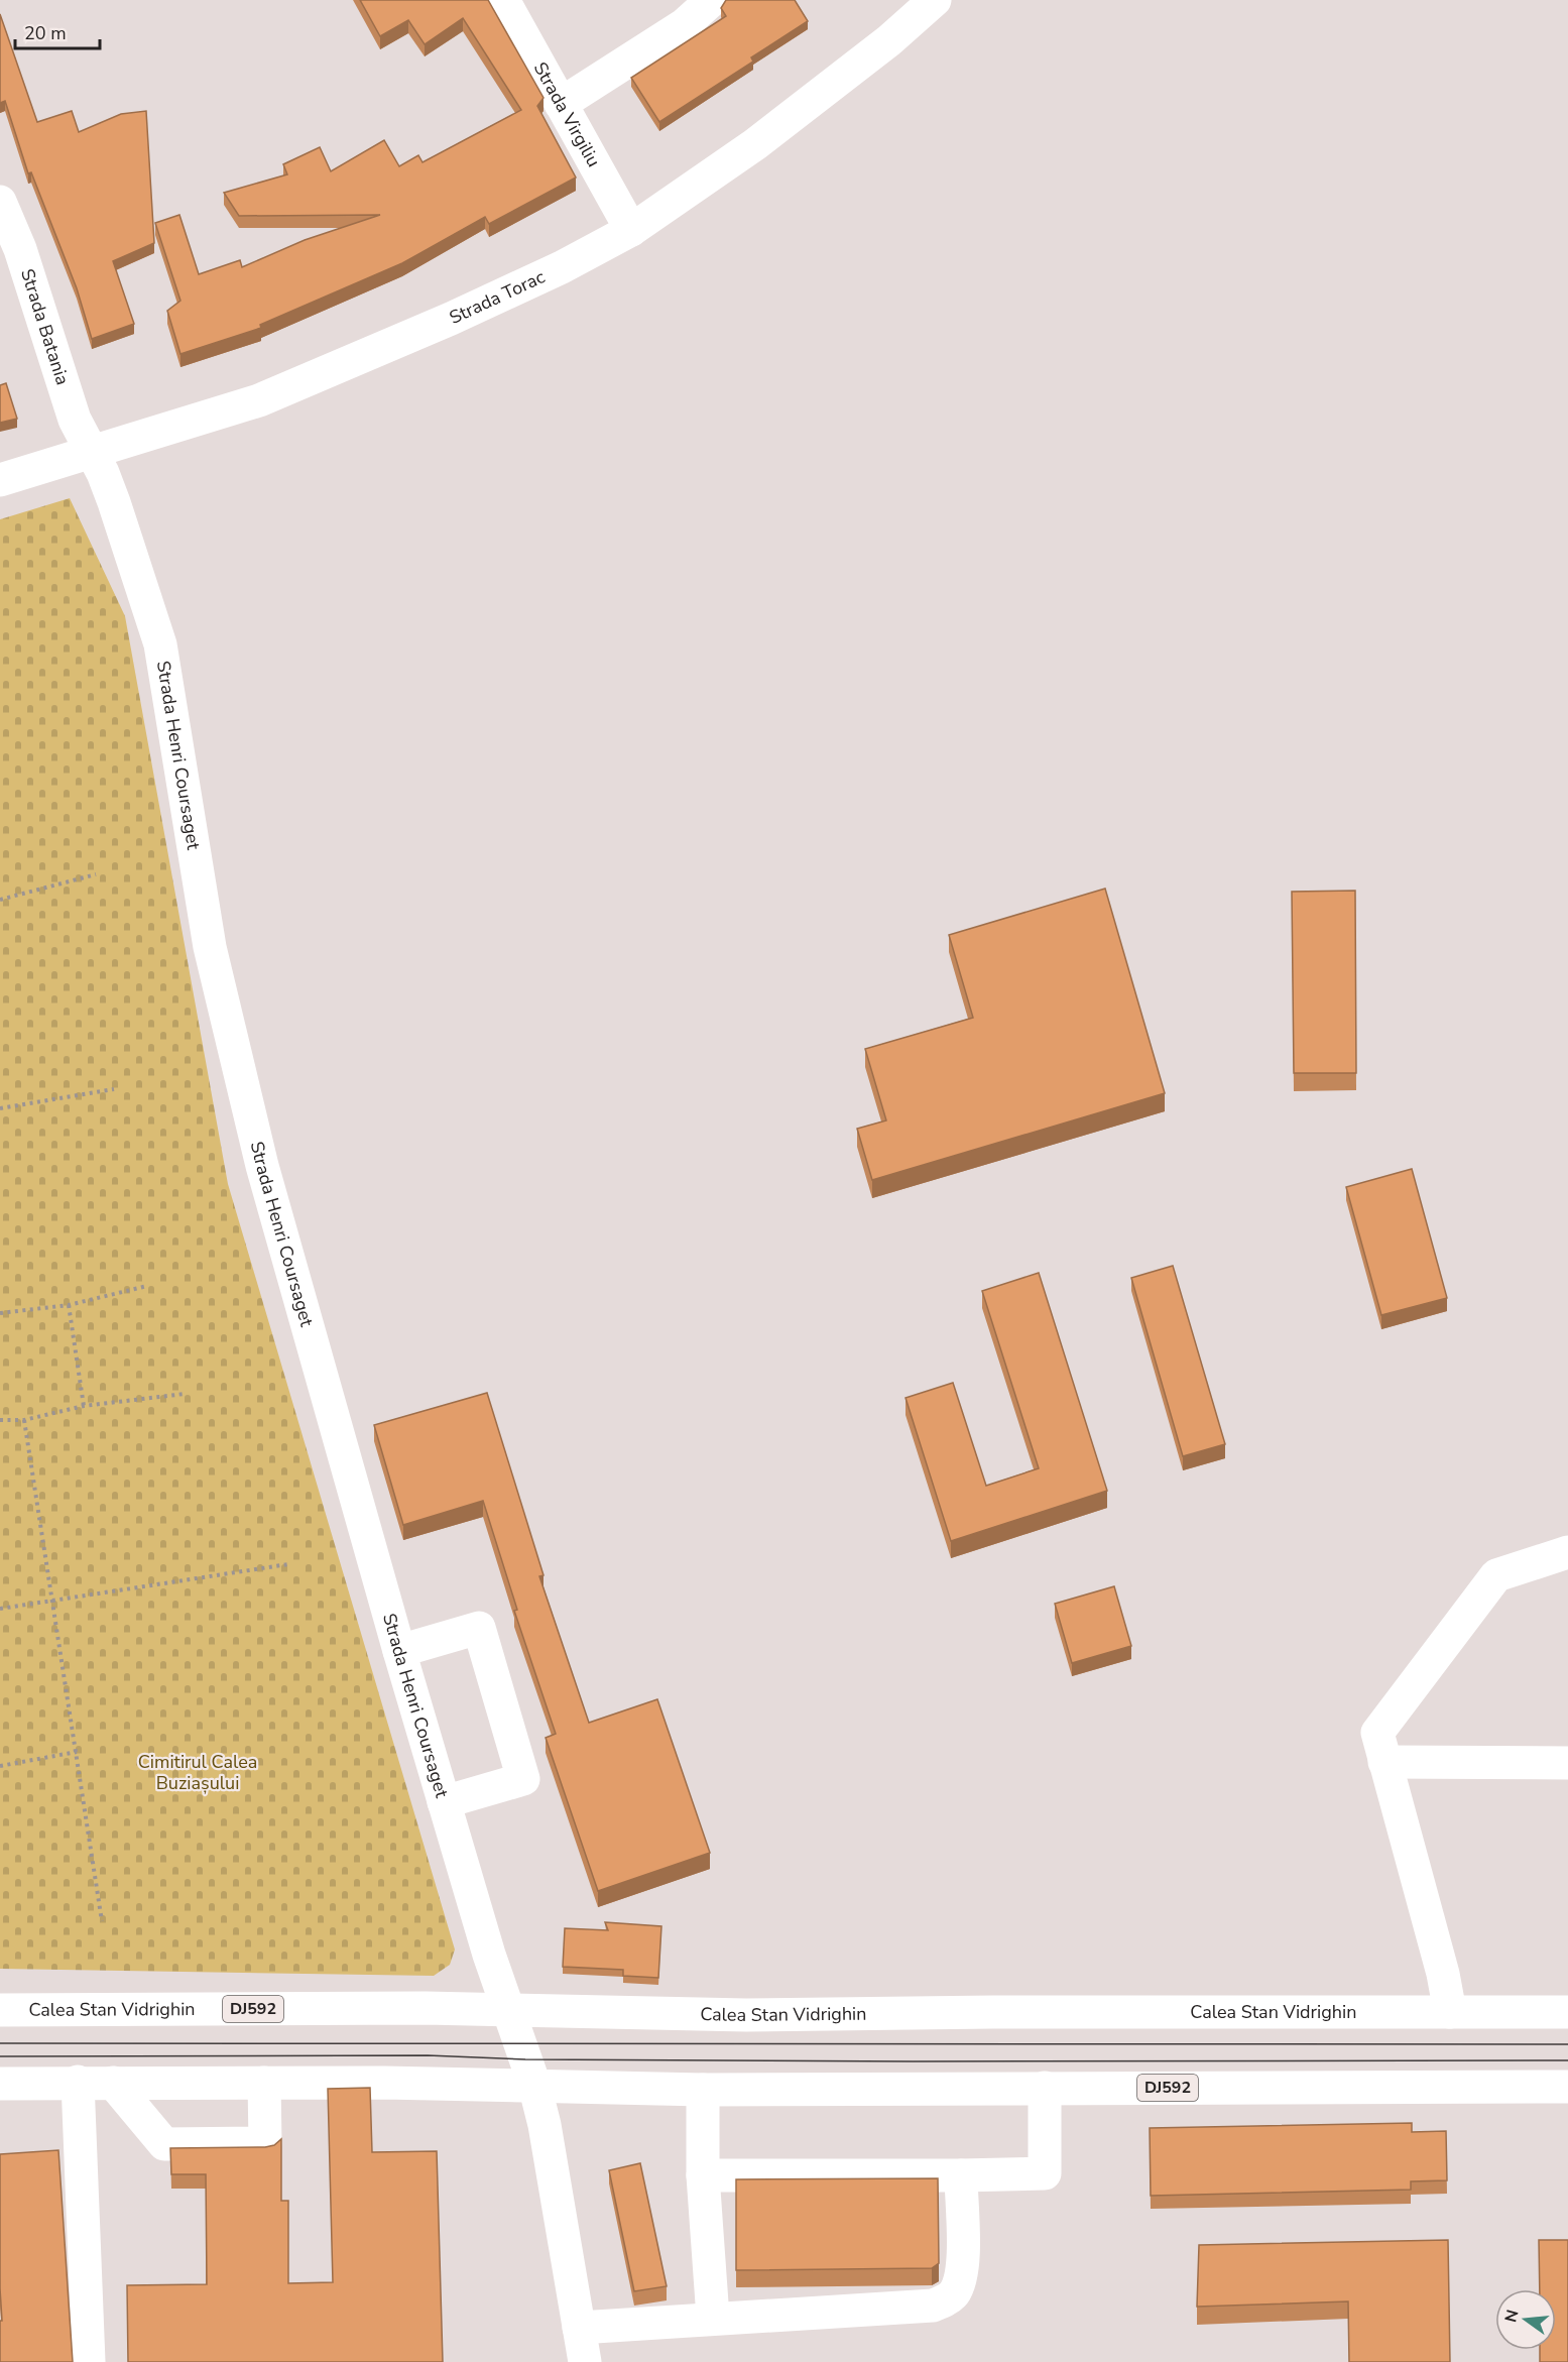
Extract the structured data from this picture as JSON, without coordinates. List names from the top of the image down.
{
  "streets": {
    "street": [
      "Strada Virgiliu",
      "Strada Torac",
      "Strada Batania",
      "Strada Henri Coursaget",
      "Calea Stan Vidrighin",
      "DJ592"
    ]
  },
  "crossings": [
    ["Strada Virgiliu", "Strada Torac"],
    ["Strada Torac", "Strada Batania"],
    ["Strada Torac", "Strada Henri Coursaget"],
    ["Strada Batania", "Strada Henri Coursaget"],
    ["Strada Henri Coursaget", "Calea Stan Vidrighin"],
    ["Strada Henri Coursaget", "DJ592"]
  ],
  "parks": ["Cimitirul Calea Buziașului"],
  "scale_bar": "20 m",
  "north": "left"
}
